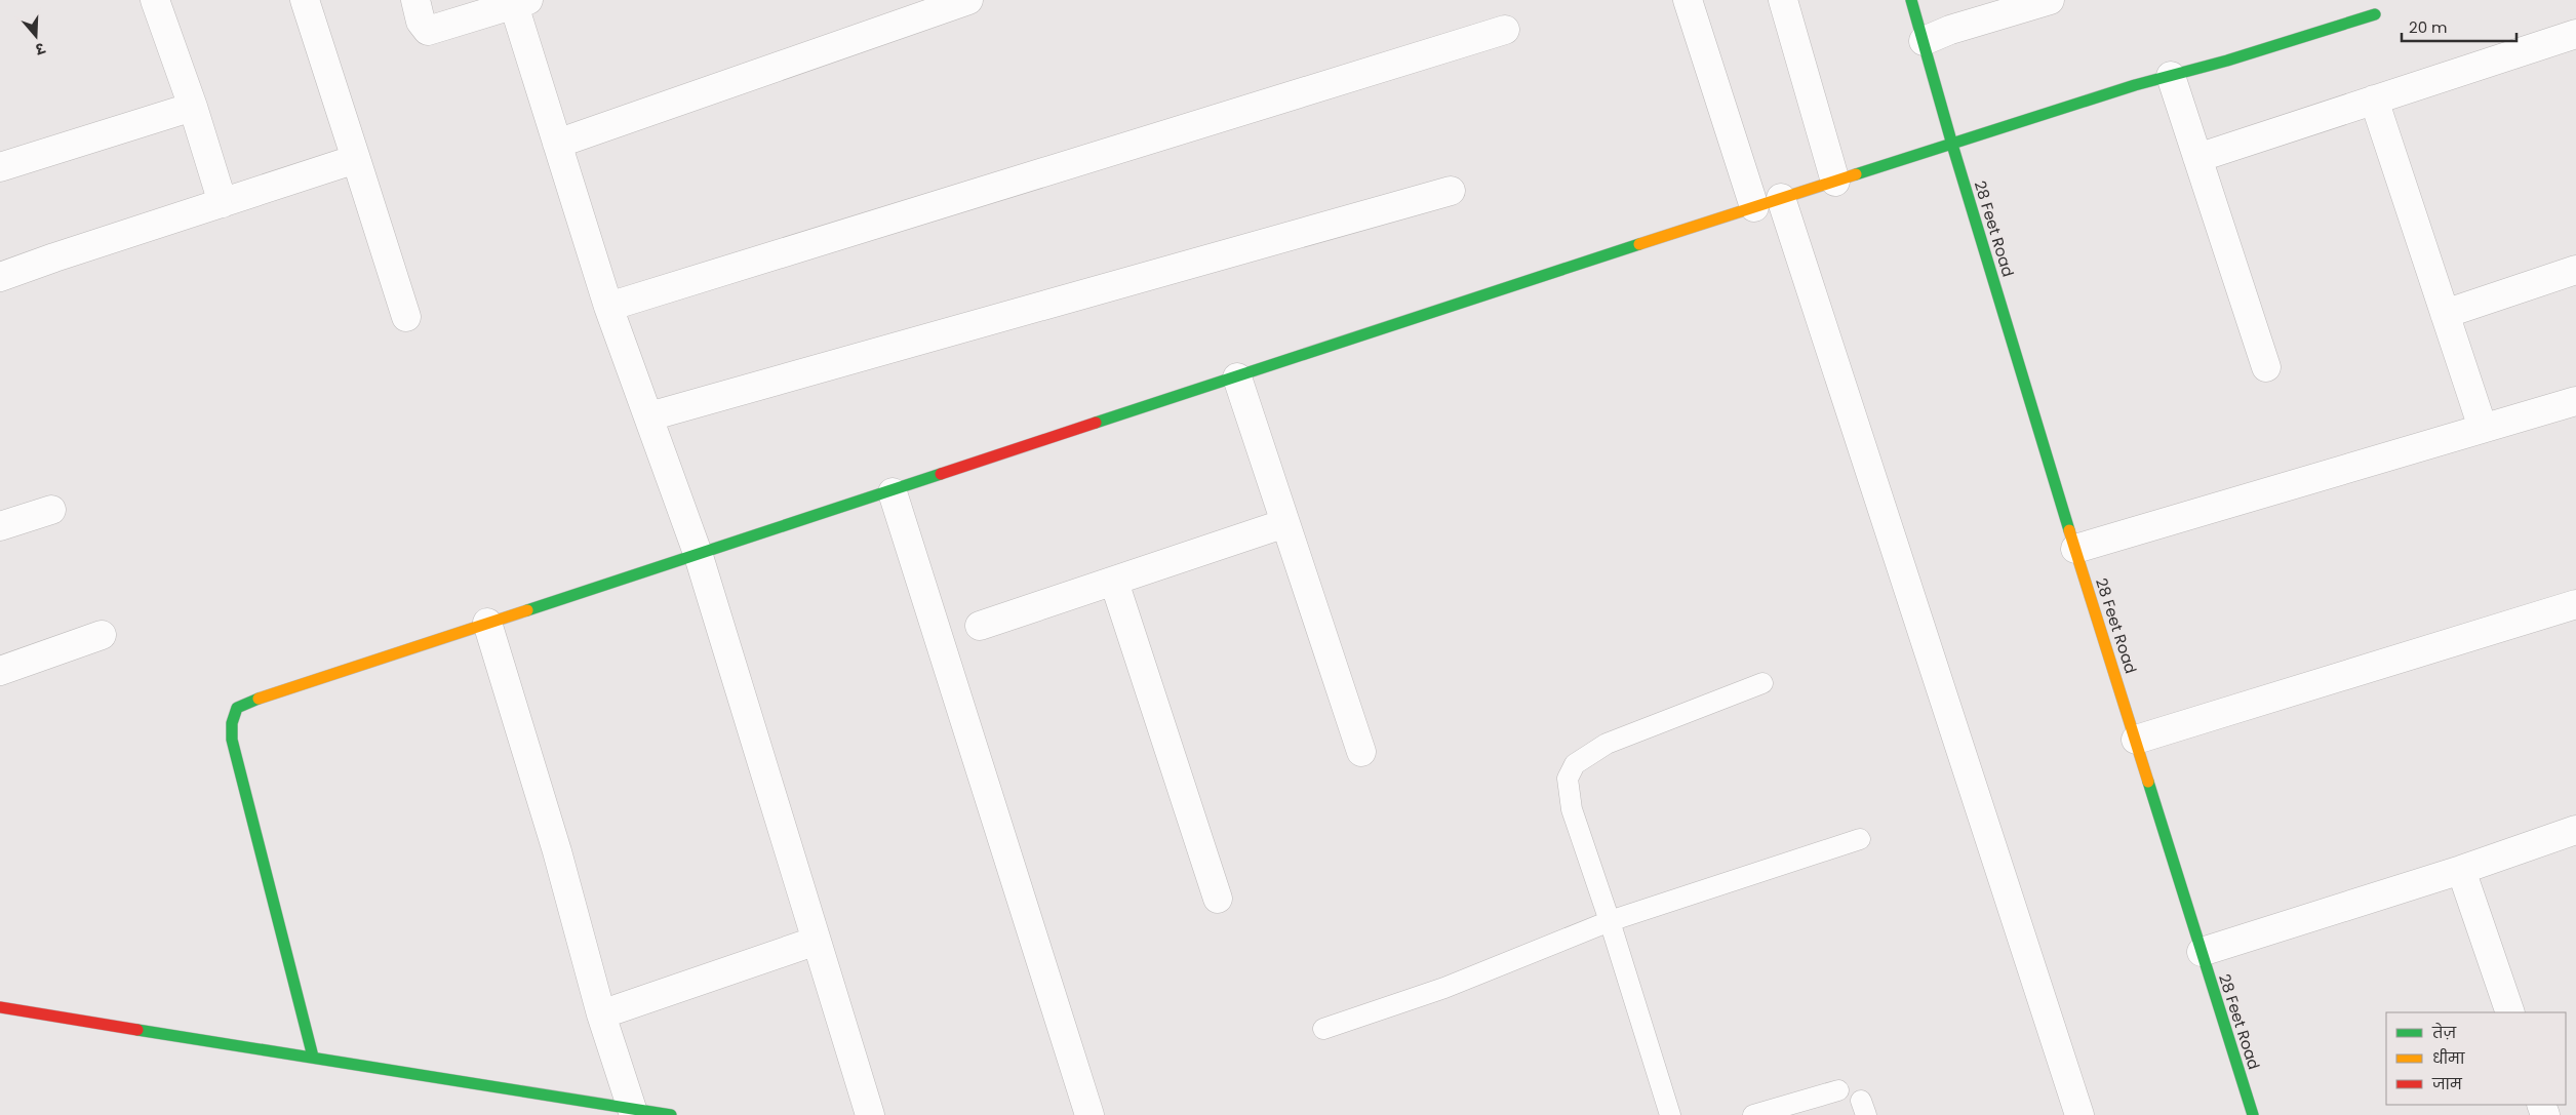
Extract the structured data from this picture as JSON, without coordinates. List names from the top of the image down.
{
  "streets": {
    "street": ["28 Feet Road"]
  },
  "legend": ["तेज़", "धीमा", "जाम"],
  "scale_bar": "20 m",
  "north": "bottom"
}
